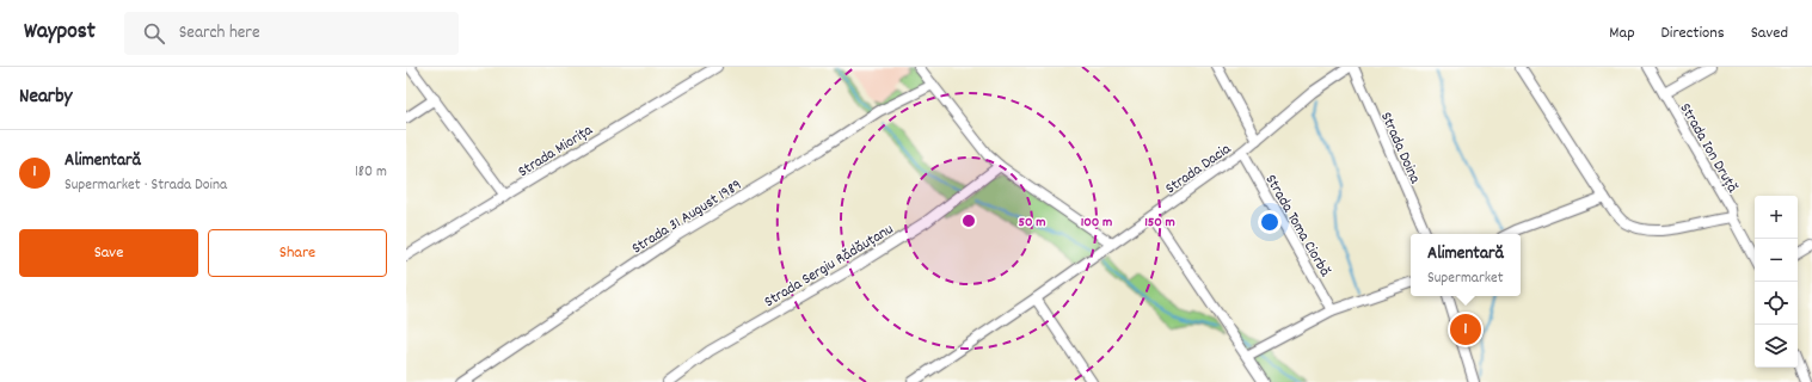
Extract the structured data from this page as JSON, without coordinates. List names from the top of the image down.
{
  "streets": {
    "street": [
      "Strada Doina",
      "Strada Ion Druță",
      "Strada Miorița",
      "Strada Dacia",
      "Strada 31 August 1989",
      "Strada Toma Ciorbă",
      "Strada Sergiu Rădăuțanu"
    ]
  },
  "crossings": [
    ["Strada Doina", "Strada Dacia"],
    ["Strada Dacia", "Strada Toma Ciorbă"]
  ],
  "page": {
    "header": "Waypost",
    "search": "Search here",
    "nav": ["Map", "Directions", "Saved"],
    "heading": "Nearby",
    "list": [
      {
        "mark": "1",
        "name": "Alimentară",
        "note": "Supermarket · Strada Doina",
        "value": "180 m"
      }
    ],
    "map_buttons": ["+", "−"],
    "buttons": ["Save", "Share"],
    "popup": ["Alimentară", "Supermarket"],
    "pins": "1"
  },
  "rings": ["50 m", "100 m", "150 m"]
}
